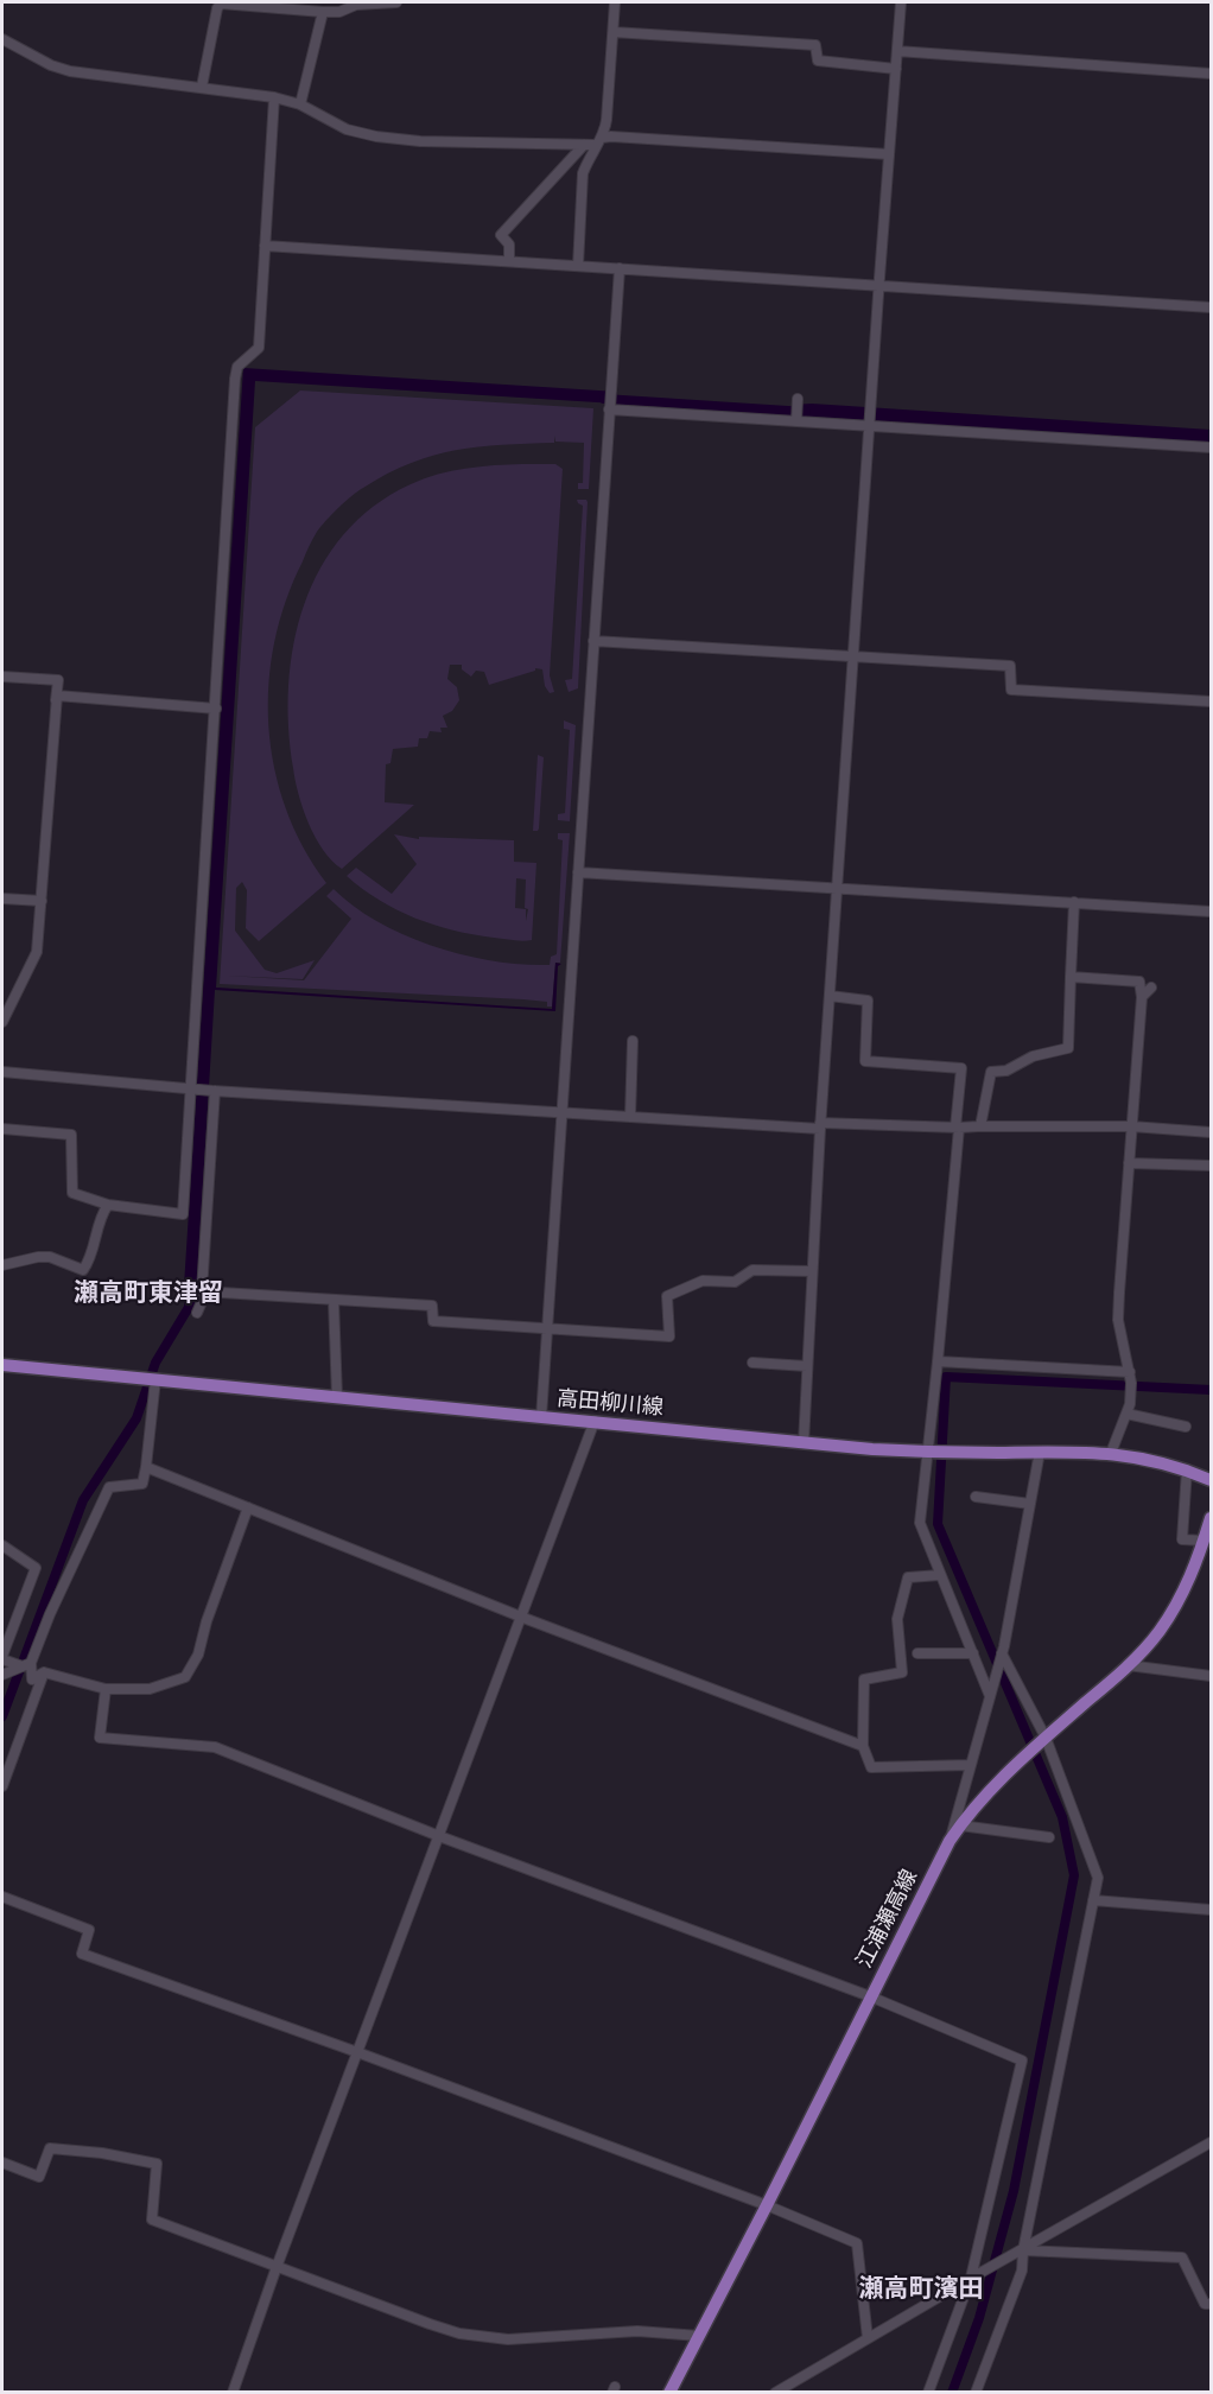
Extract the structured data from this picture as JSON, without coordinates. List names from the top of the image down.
{
  "streets": {
    "main road": ["高田柳川線", "江浦瀬高線"]
  },
  "districts": ["瀬高町東津留", "瀬高町濱田"]
}
